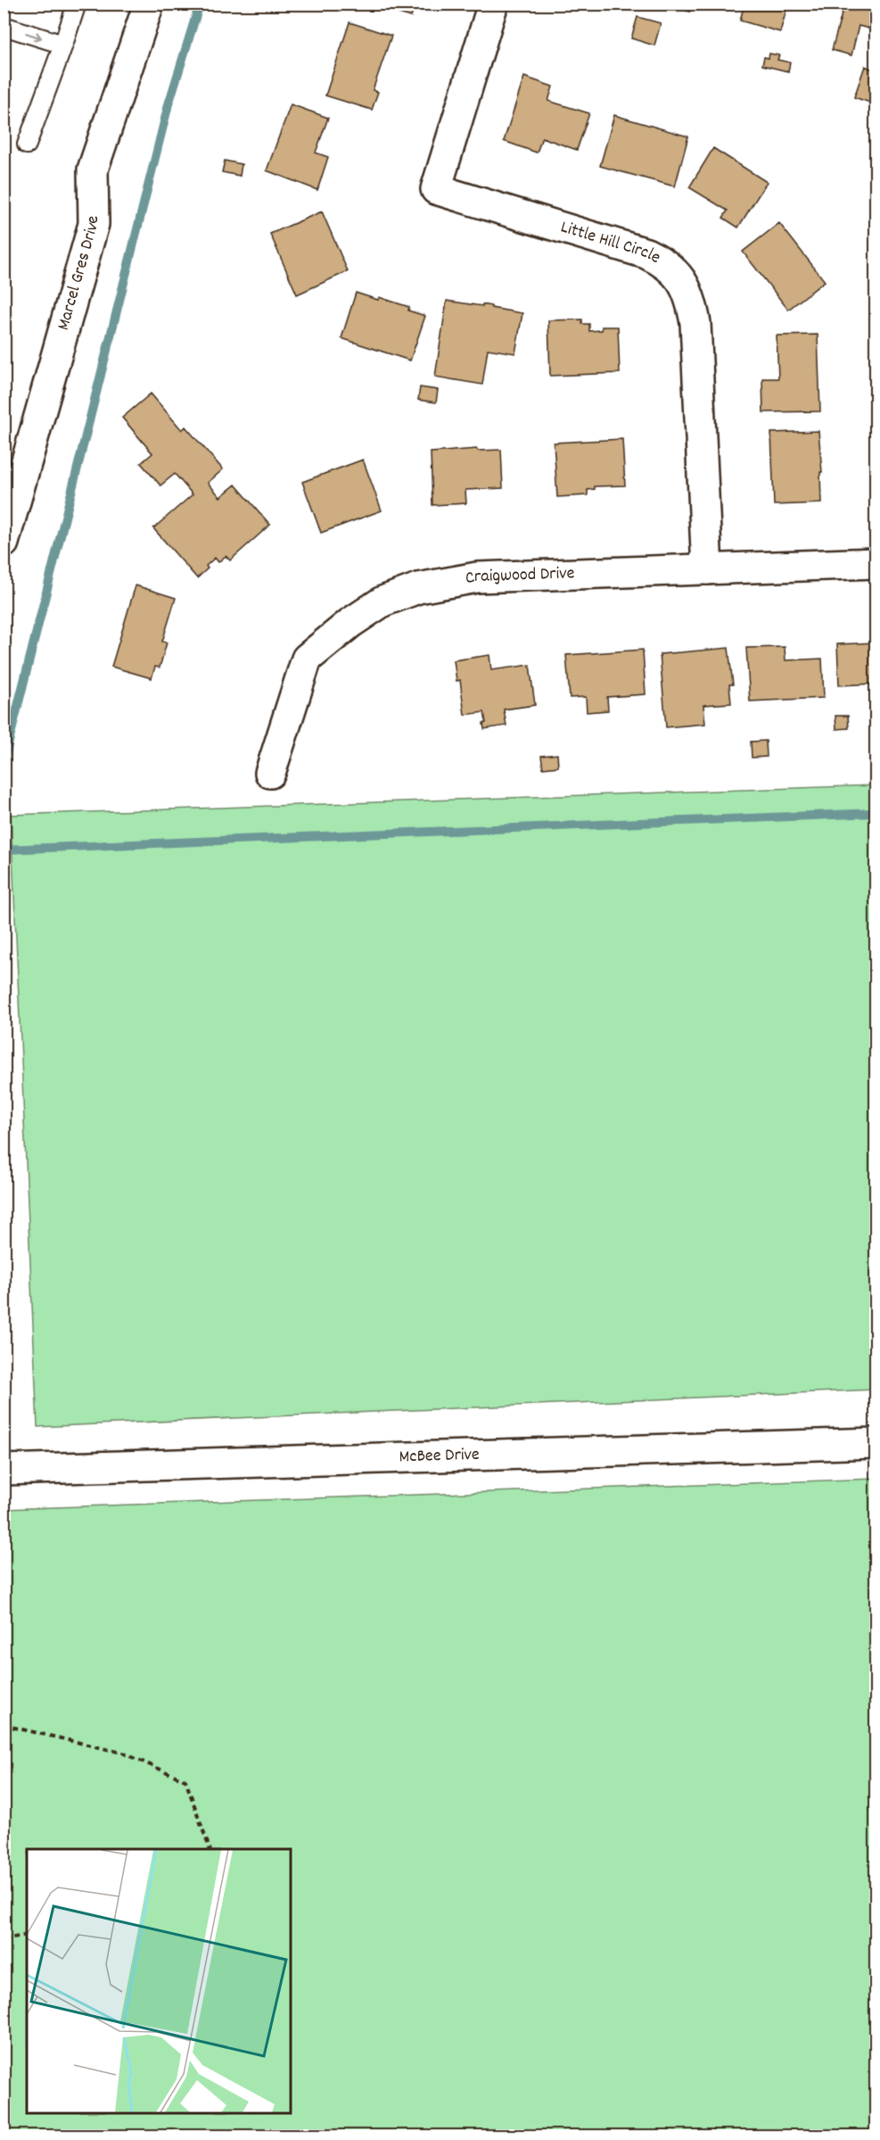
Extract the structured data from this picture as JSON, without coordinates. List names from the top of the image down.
{
  "streets": {
    "street": [
      "Little Hill Circle",
      "Marcel Gres Drive",
      "Craigwood Drive",
      "McBee Drive"
    ]
  },
  "crossings": [
    ["Little Hill Circle", "Craigwood Drive"]
  ]
}
